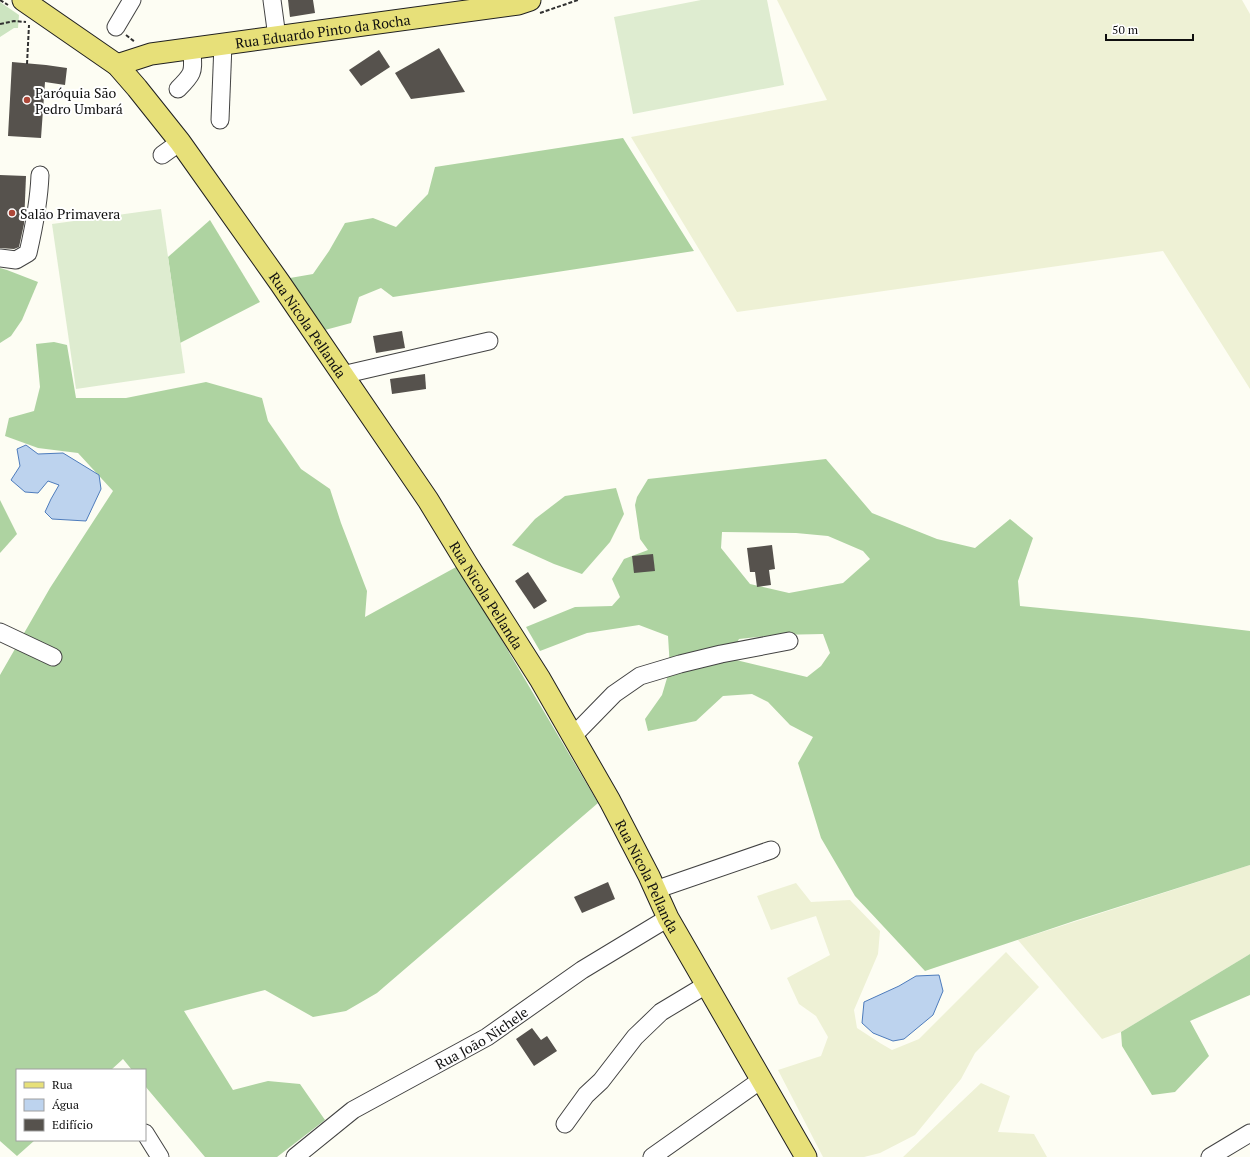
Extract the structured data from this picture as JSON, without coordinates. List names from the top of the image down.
{
  "streets": {
    "main road": ["Rua Eduardo Pinto da Rocha", "Rua Nicola Pellanda"],
    "street": ["Rua João Nichele"]
  },
  "crossings": [
    ["Rua Eduardo Pinto da Rocha", "Rua Nicola Pellanda"],
    ["Rua Nicola Pellanda", "Rua João Nichele"]
  ],
  "places": ["Paróquia São Pedro Umbará", "Salão Primavera"],
  "legend": ["Rua", "Água", "Edifício"],
  "scale_bar": "50 m"
}
